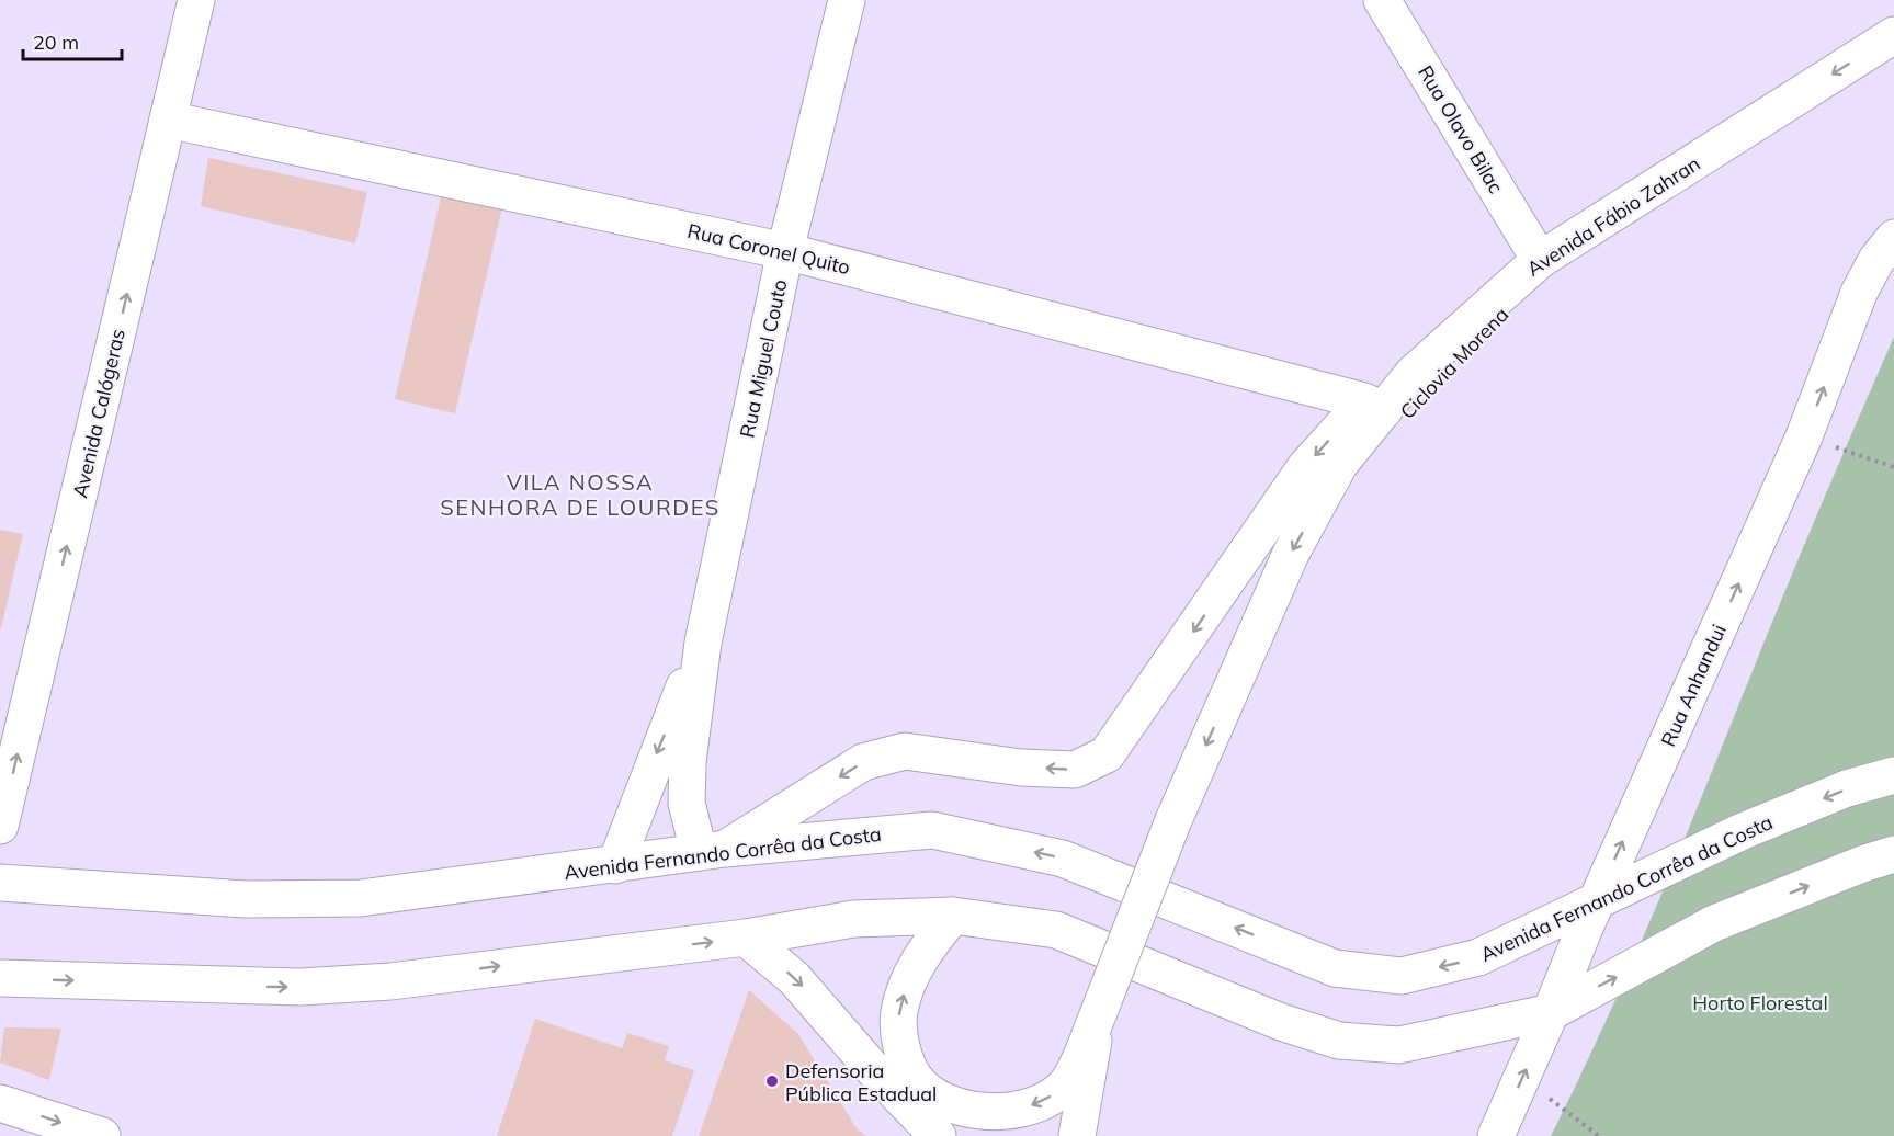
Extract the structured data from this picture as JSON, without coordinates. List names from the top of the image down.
{
  "streets": {
    "main road": [
      "Rua Olavo Bilac",
      "Avenida Fábio Zahran",
      "Rua Coronel Quito",
      "Rua Miguel Couto",
      "Avenida Calógeras",
      "Rua Anhandui",
      "Avenida Fernando Corrêa da Costa"
    ]
  },
  "crossings": [
    ["Rua Olavo Bilac", "Avenida Fábio Zahran"],
    ["Avenida Fábio Zahran", "Rua Coronel Quito"],
    ["Rua Coronel Quito", "Rua Miguel Couto"],
    ["Rua Coronel Quito", "Avenida Calógeras"],
    ["Rua Miguel Couto", "Avenida Fernando Corrêa da Costa"],
    ["Rua Anhandui", "Avenida Fernando Corrêa da Costa"]
  ],
  "one_way": ["Avenida Fábio Zahran", "Avenida Calógeras", "Rua Anhandui"],
  "districts": ["VILA NOSSA SENHORA DE LOURDES"],
  "parks": ["Horto Florestal"],
  "places": ["Defensoria Pública Estadual"],
  "scale_bar": "20 m"
}
